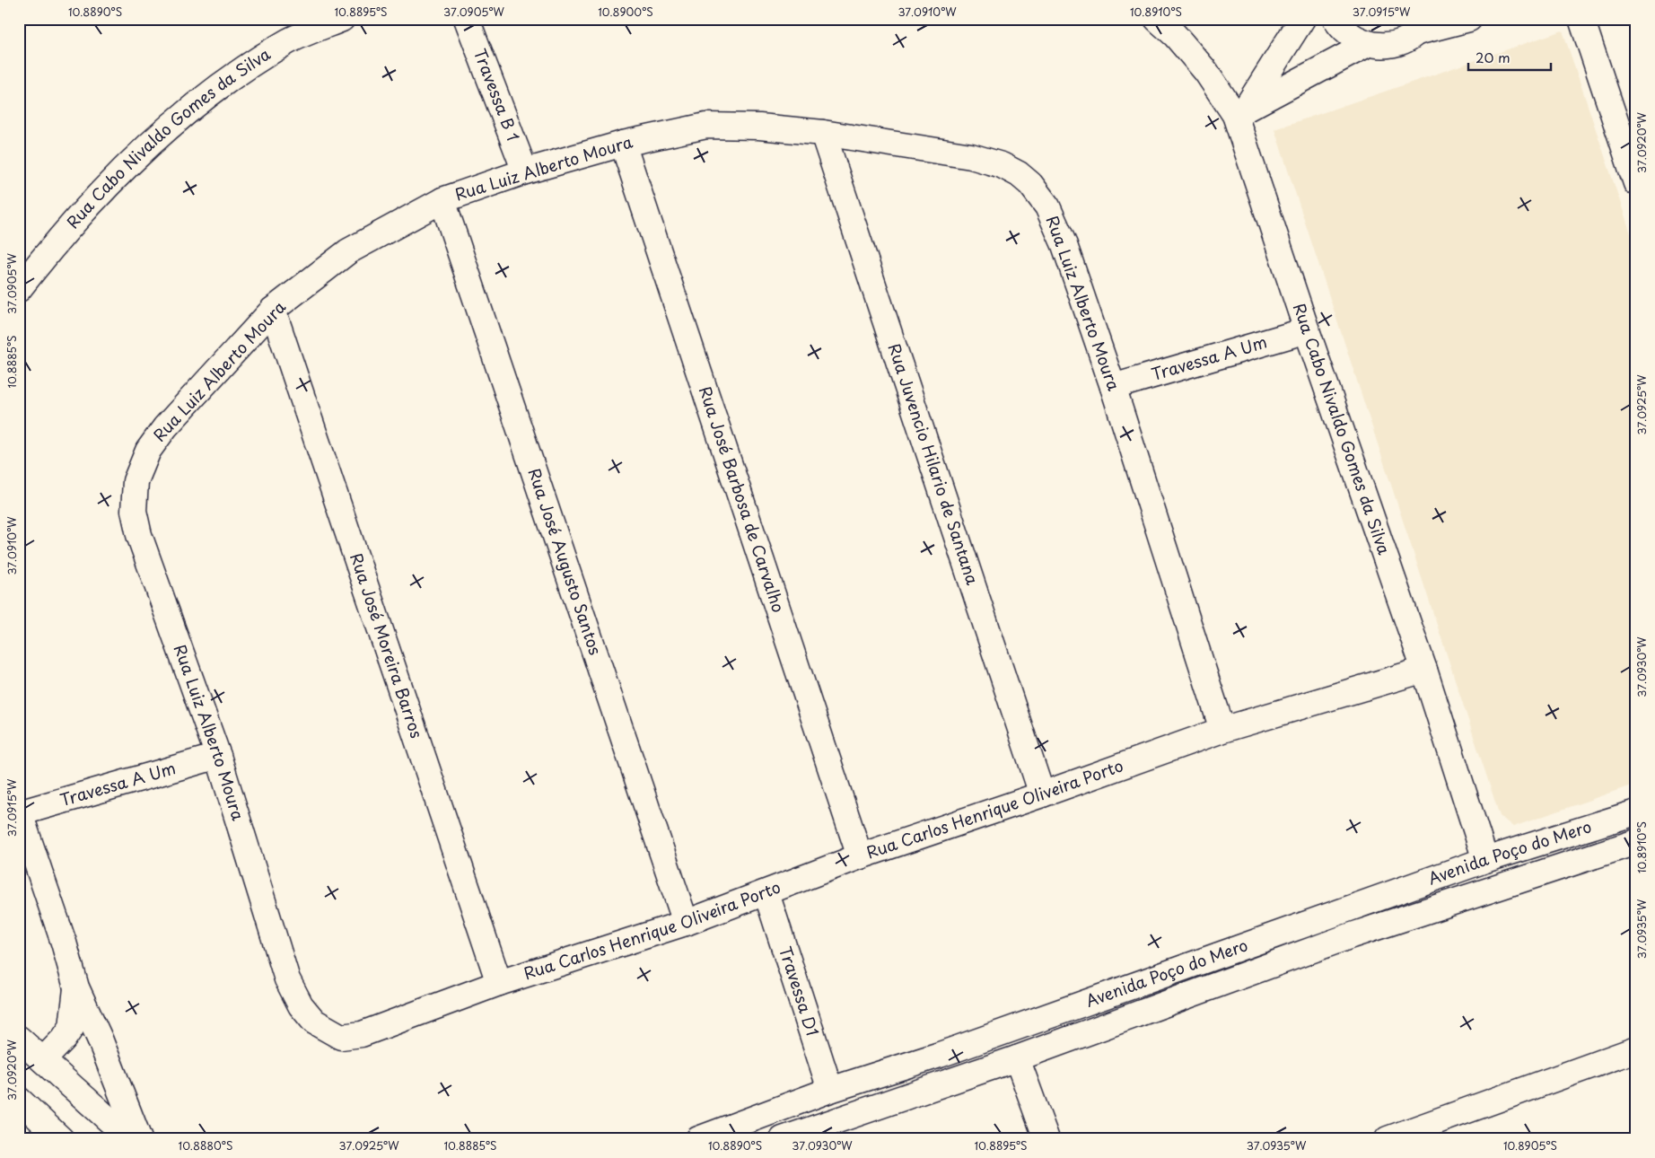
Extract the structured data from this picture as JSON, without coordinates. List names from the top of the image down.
{
  "streets": {
    "street": [
      "Travessa B 1",
      "Rua Cabo Nivaldo Gomes da Silva",
      "Rua Luiz Alberto Moura",
      "Travessa A Um",
      "Rua Juvencio Hilario de Santana",
      "Rua José Barbosa de Carvalho",
      "Rua José Augusto Santos",
      "Rua José Moreira Barros",
      "Rua Carlos Henrique Oliveira Porto",
      "Avenida Poço do Mero",
      "Travessa D1"
    ]
  },
  "crossings": [
    ["Travessa B 1", "Rua Luiz Alberto Moura"],
    ["Rua Cabo Nivaldo Gomes da Silva", "Travessa A Um"],
    ["Rua Cabo Nivaldo Gomes da Silva", "Rua Carlos Henrique Oliveira Porto"],
    ["Rua Cabo Nivaldo Gomes da Silva", "Avenida Poço do Mero"],
    ["Rua Luiz Alberto Moura", "Travessa A Um"],
    ["Rua Luiz Alberto Moura", "Rua Juvencio Hilario de Santana"],
    ["Rua Luiz Alberto Moura", "Rua José Barbosa de Carvalho"],
    ["Rua Luiz Alberto Moura", "Rua José Augusto Santos"],
    ["Rua Luiz Alberto Moura", "Rua José Moreira Barros"],
    ["Rua Luiz Alberto Moura", "Rua Carlos Henrique Oliveira Porto"],
    ["Rua Juvencio Hilario de Santana", "Rua Carlos Henrique Oliveira Porto"],
    ["Rua José Barbosa de Carvalho", "Rua Carlos Henrique Oliveira Porto"],
    ["Rua José Augusto Santos", "Rua Carlos Henrique Oliveira Porto"],
    ["Rua José Moreira Barros", "Rua Carlos Henrique Oliveira Porto"],
    ["Rua Carlos Henrique Oliveira Porto", "Travessa D1"],
    ["Avenida Poço do Mero", "Travessa D1"]
  ],
  "scale_bar": "20 m",
  "coordinates": [
    "10.8890°S",
    "10.8895°S",
    "37.0905°W",
    "10.8900°S",
    "37.0910°W",
    "10.8910°S",
    "37.0915°W",
    "37.0920°W",
    "10.8885°S",
    "37.0925°W",
    "37.0930°W",
    "37.0935°W",
    "10.8880°S",
    "10.8905°S"
  ]
}
